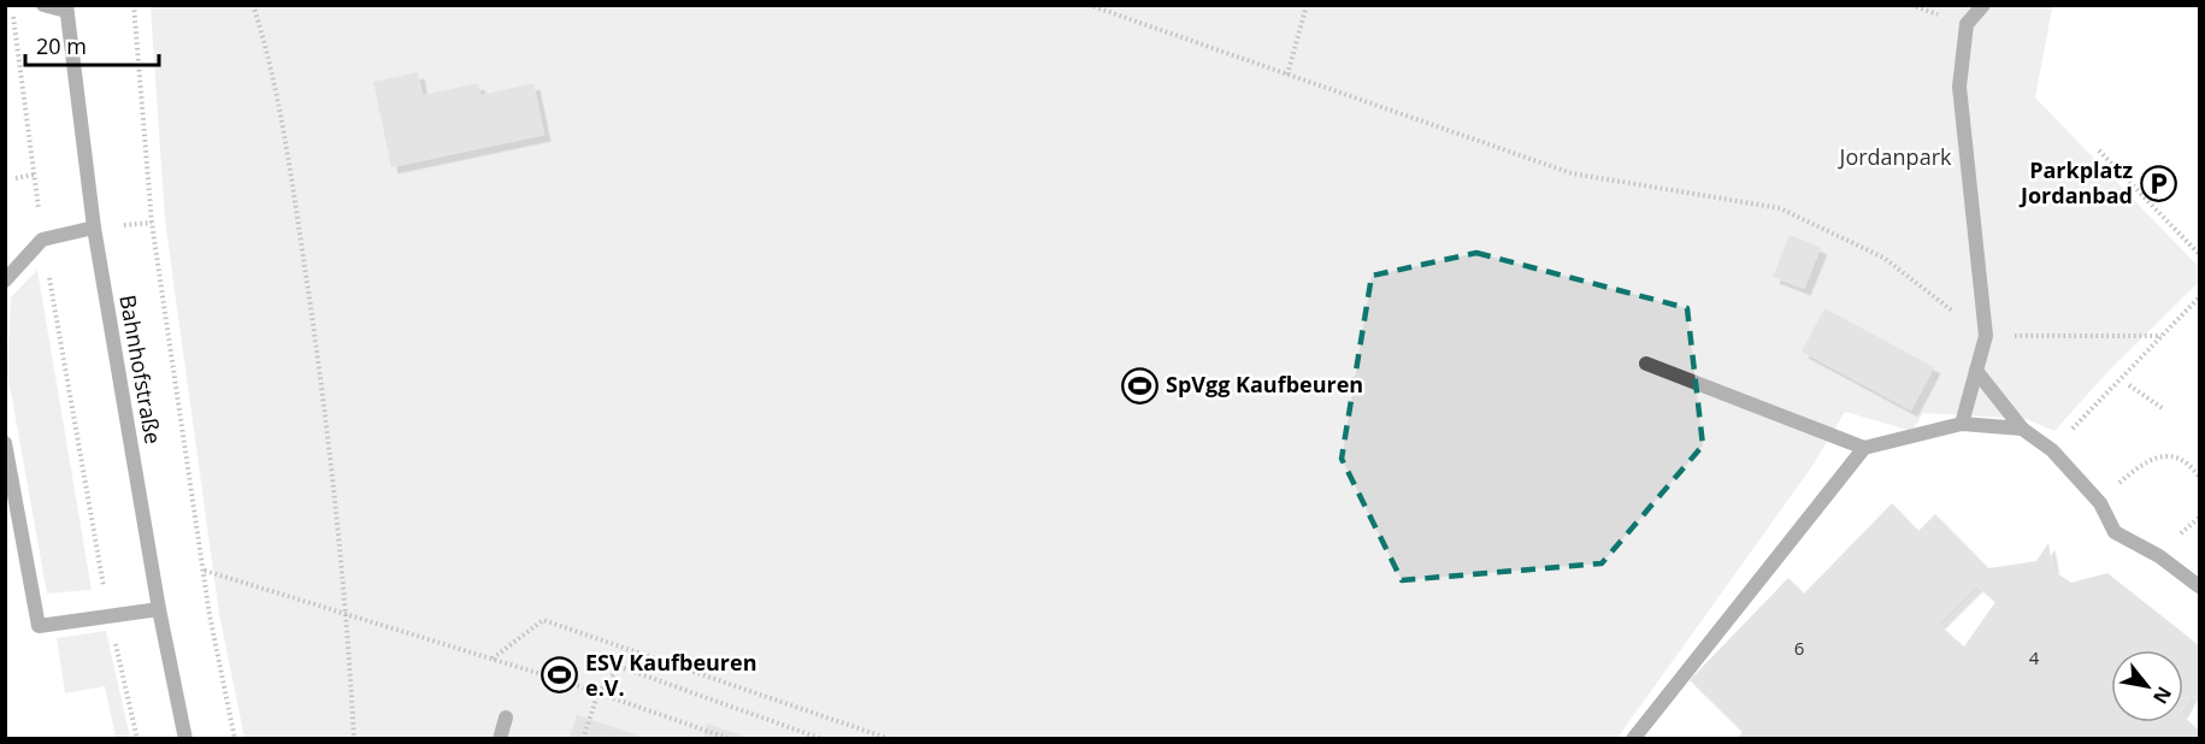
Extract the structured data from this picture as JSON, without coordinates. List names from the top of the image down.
{
  "streets": {
    "street": ["Bahnhofstraße"]
  },
  "parks": ["Jordanpark"],
  "places": {
    "parking": ["Parkplatz Jordanbad"],
    "sports": ["SpVgg Kaufbeuren", "ESV Kaufbeuren e.V."]
  },
  "house_numbers": ["6", "4"],
  "scale_bar": "20 m",
  "north": "bottom right"
}
